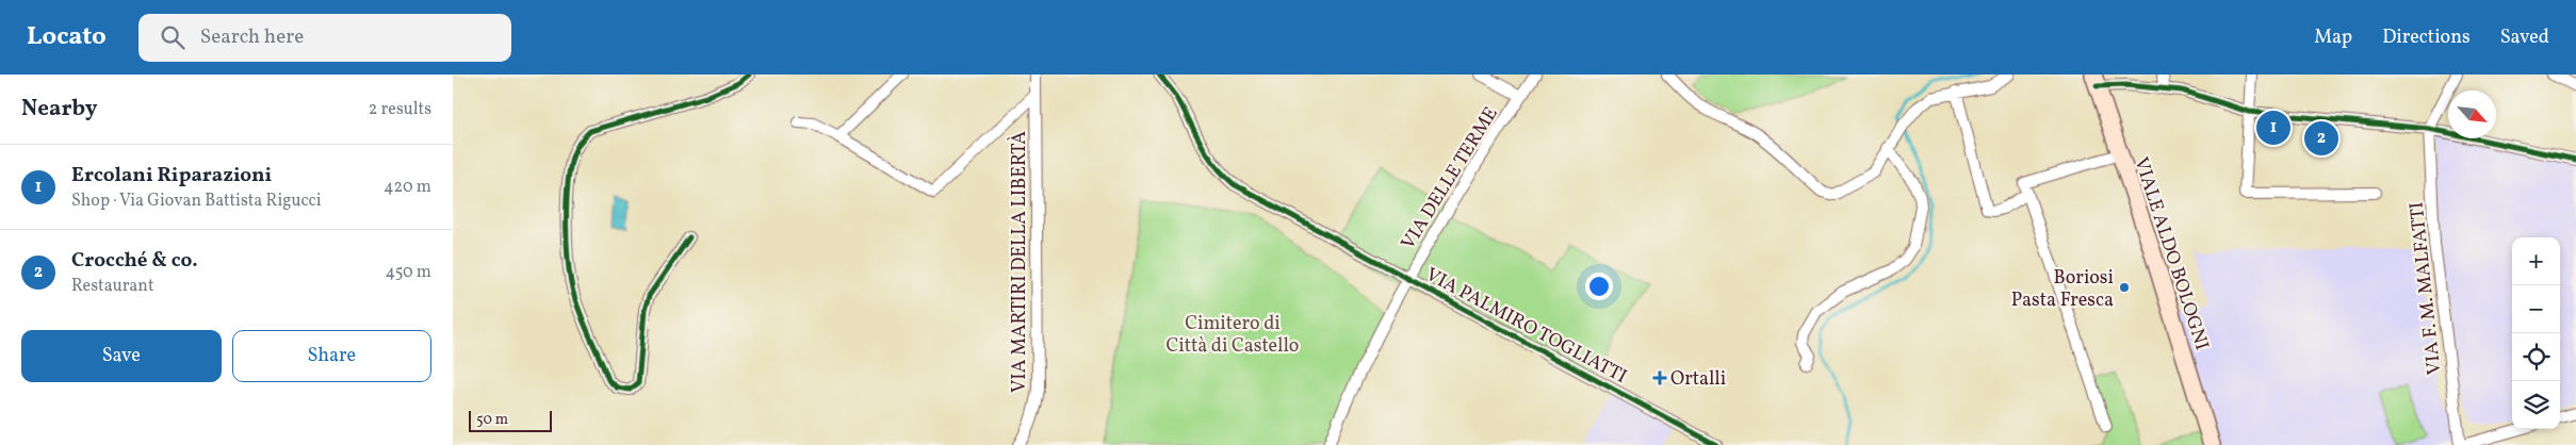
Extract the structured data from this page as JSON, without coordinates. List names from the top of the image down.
{
  "streets": {
    "main road": ["VIALE ALDO BOLOGNI"],
    "street": [
      "VIA DELLE TERME",
      "VIA MARTIRI DELLA LIBERTÀ",
      "VIA F. M. MALFATTI",
      "VIA PALMIRO TOGLIATTI"
    ]
  },
  "crossings": [
    ["VIA DELLE TERME", "VIA PALMIRO TOGLIATTI"]
  ],
  "parks": ["Cimitero di Città di Castello"],
  "places": {
    "other": ["Boriosi Pasta Fresca"],
    "health": ["Ortalli"]
  },
  "scale_bar": "50 m",
  "north": "bottom right",
  "page": {
    "header": "Locato",
    "search": "Search here",
    "nav": ["Map", "Directions", "Saved"],
    "heading": ["Nearby", "2 results"],
    "pins": ["1", "2"],
    "list": [
      {
        "mark": "1",
        "name": "Ercolani Riparazioni",
        "note": "Shop · Via Giovan Battista Rigucci",
        "value": "420 m"
      },
      {
        "mark": "2",
        "name": "Crocché & co.",
        "note": "Restaurant",
        "value": "450 m"
      }
    ],
    "map_buttons": ["+", "−"],
    "buttons": ["Save", "Share"],
    "scale": "50 m"
  }
}
